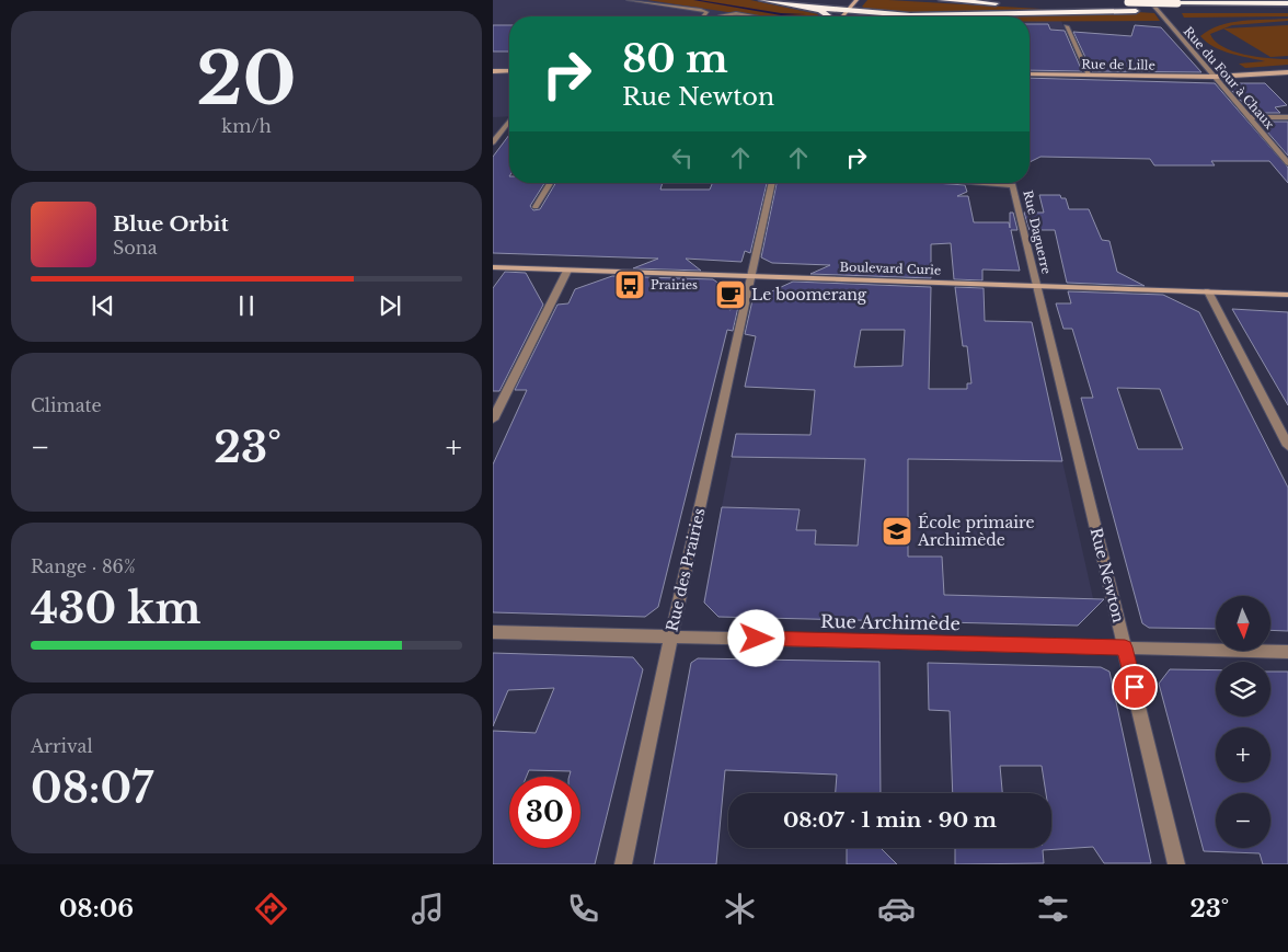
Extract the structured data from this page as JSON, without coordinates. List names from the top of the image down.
{
  "streets": {
    "street": [
      "Rue de Lille",
      "Rue du Four à Chaux",
      "Rue Daguerre",
      "Boulevard Curie",
      "Rue des Prairies",
      "Rue Newton",
      "Rue Archimède"
    ]
  },
  "crossings": [
    ["Rue de Lille", "Rue du Four à Chaux"],
    ["Rue Daguerre", "Boulevard Curie"],
    ["Rue Daguerre", "Rue Newton"],
    ["Boulevard Curie", "Rue des Prairies"],
    ["Boulevard Curie", "Rue Newton"],
    ["Rue des Prairies", "Rue Archimède"],
    ["Rue Newton", "Rue Archimède"]
  ],
  "places": {
    "bus stop": ["Prairies"],
    "cafe": ["Le boomerang"],
    "school or university": ["École primaire Archimède"]
  },
  "north": "bottom",
  "page": {
    "tile": [
      ["20", "km/h"],
      "Climate",
      ["Range · 86%", "430 km"],
      ["Arrival", "08:07"]
    ],
    "turn": ["80 m", "Rue Newton"],
    "song": ["Blue Orbit", "Sona"],
    "heat": ["−", "23°", "+"],
    "map_buttons": ["+", "−"],
    "limit": "30",
    "trip": "08:07 · 1 min · 90 m",
    "tabs": ["08:06", "23°"]
  }
}
